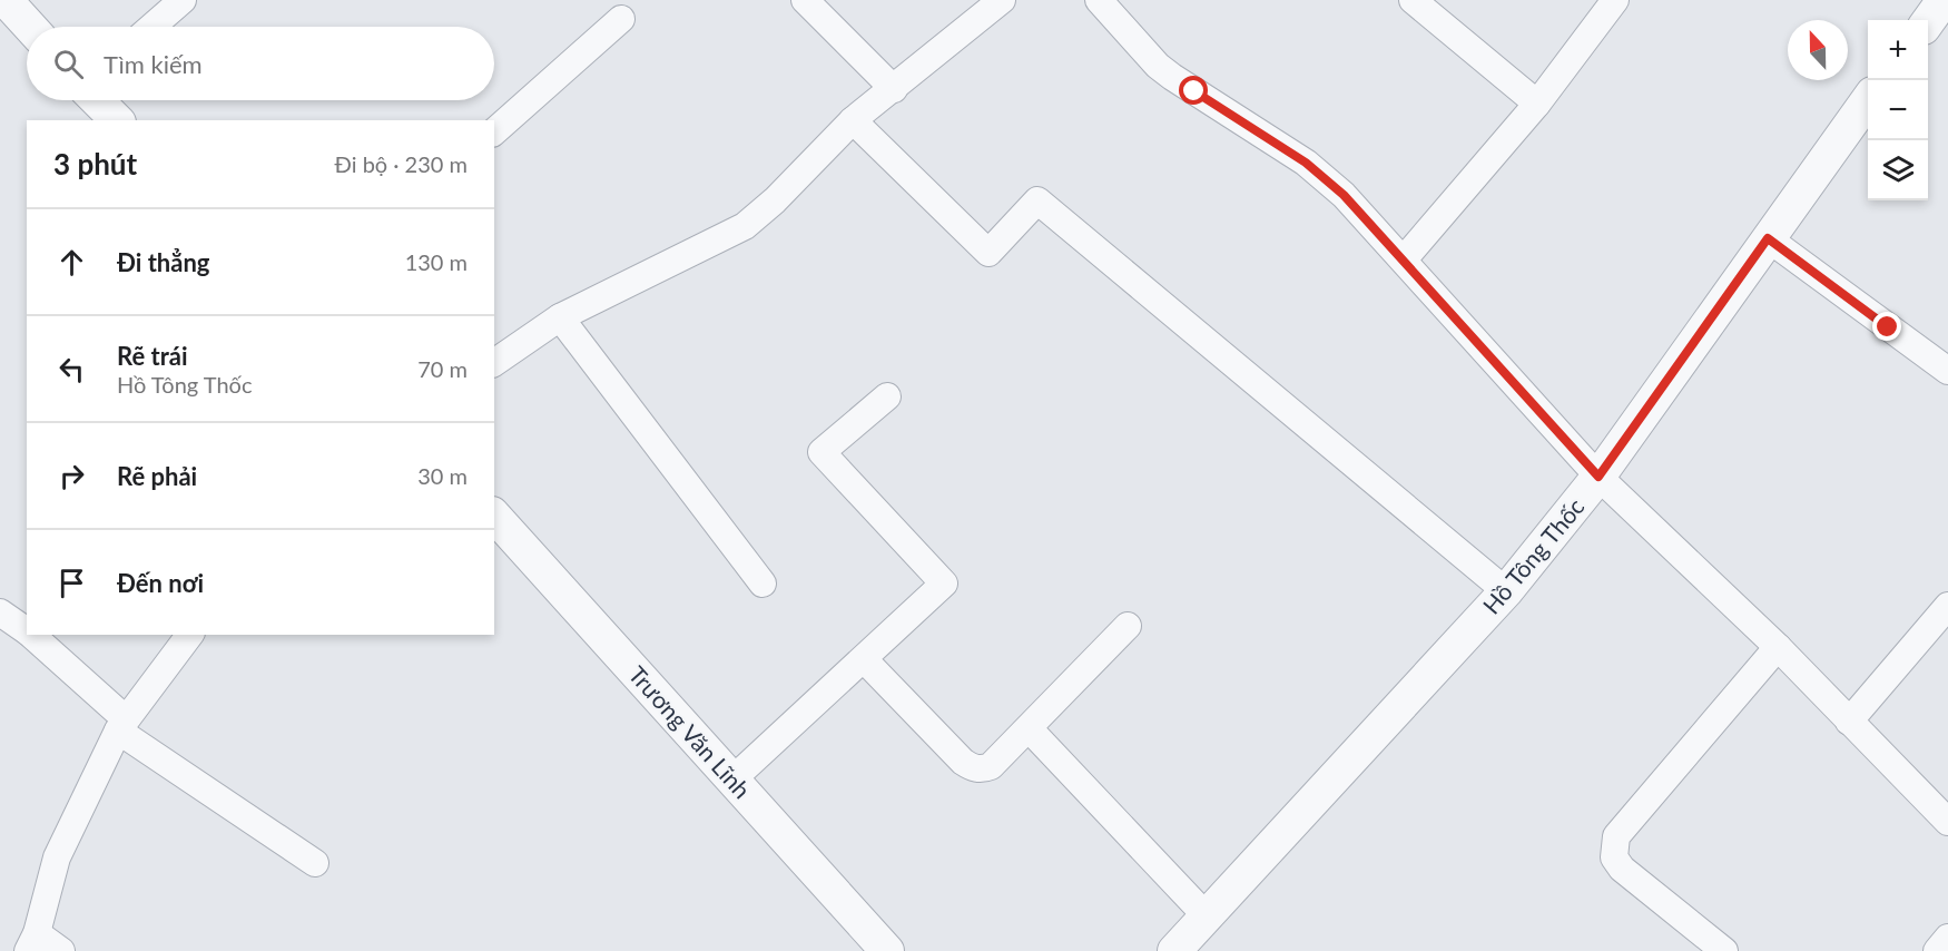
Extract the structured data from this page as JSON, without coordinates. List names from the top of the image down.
{
  "streets": {
    "street": ["Hồ Tông Thốc", "Trương Văn Lĩnh"]
  },
  "north": "top",
  "page": {
    "map_buttons": ["+", "−"],
    "search": "Tìm kiếm",
    "heading": ["3 phút", "Đi bộ · 230 m"],
    "list": [
      ["Đi thẳng", "130 m"],
      ["Rẽ trái", "Hồ Tông Thốc", "70 m"],
      ["Rẽ phải", "30 m"],
      "Đến nơi"
    ]
  }
}
